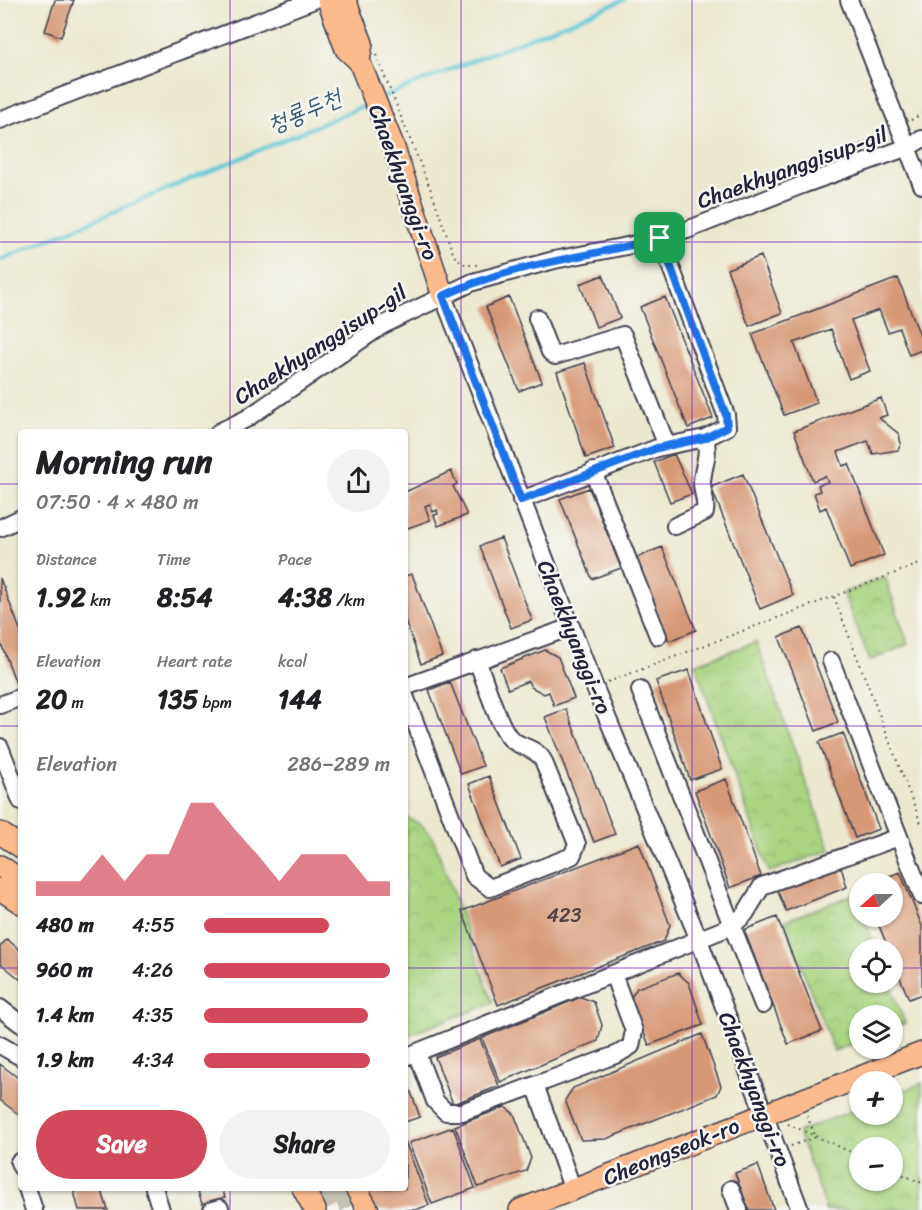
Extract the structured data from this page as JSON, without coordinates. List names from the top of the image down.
{
  "streets": {
    "main road": ["Chaekhyanggi-ro", "Cheongseok-ro"],
    "street": ["Chaekhyanggisup-gil"]
  },
  "crossings": [
    ["Chaekhyanggisup-gil", "Chaekhyanggi-ro"],
    ["Chaekhyanggi-ro", "Cheongseok-ro"]
  ],
  "water": ["청룡두천"],
  "house_numbers": ["423"],
  "north": "left",
  "page": {
    "heading": ["Morning run", "07:50 · 4 × 480 m"],
    "stats": [
      ["Distance", "1.92 km"],
      ["Time", "8:54"],
      ["Pace", "4:38 /km"],
      ["Elevation", "20 m"],
      ["Heart rate", "135 bpm"],
      ["kcal", "144"]
    ],
    "chart": ["Elevation", "286–289 m"],
    "map_buttons": ["+", "−"],
    "list": [
      {
        "name": "480 m",
        "note": "4:55"
      },
      {
        "name": "960 m",
        "note": "4:26"
      },
      {
        "name": "1.4 km",
        "note": "4:35"
      },
      {
        "name": "1.9 km",
        "note": "4:34"
      }
    ],
    "buttons": ["Save", "Share"]
  }
}
